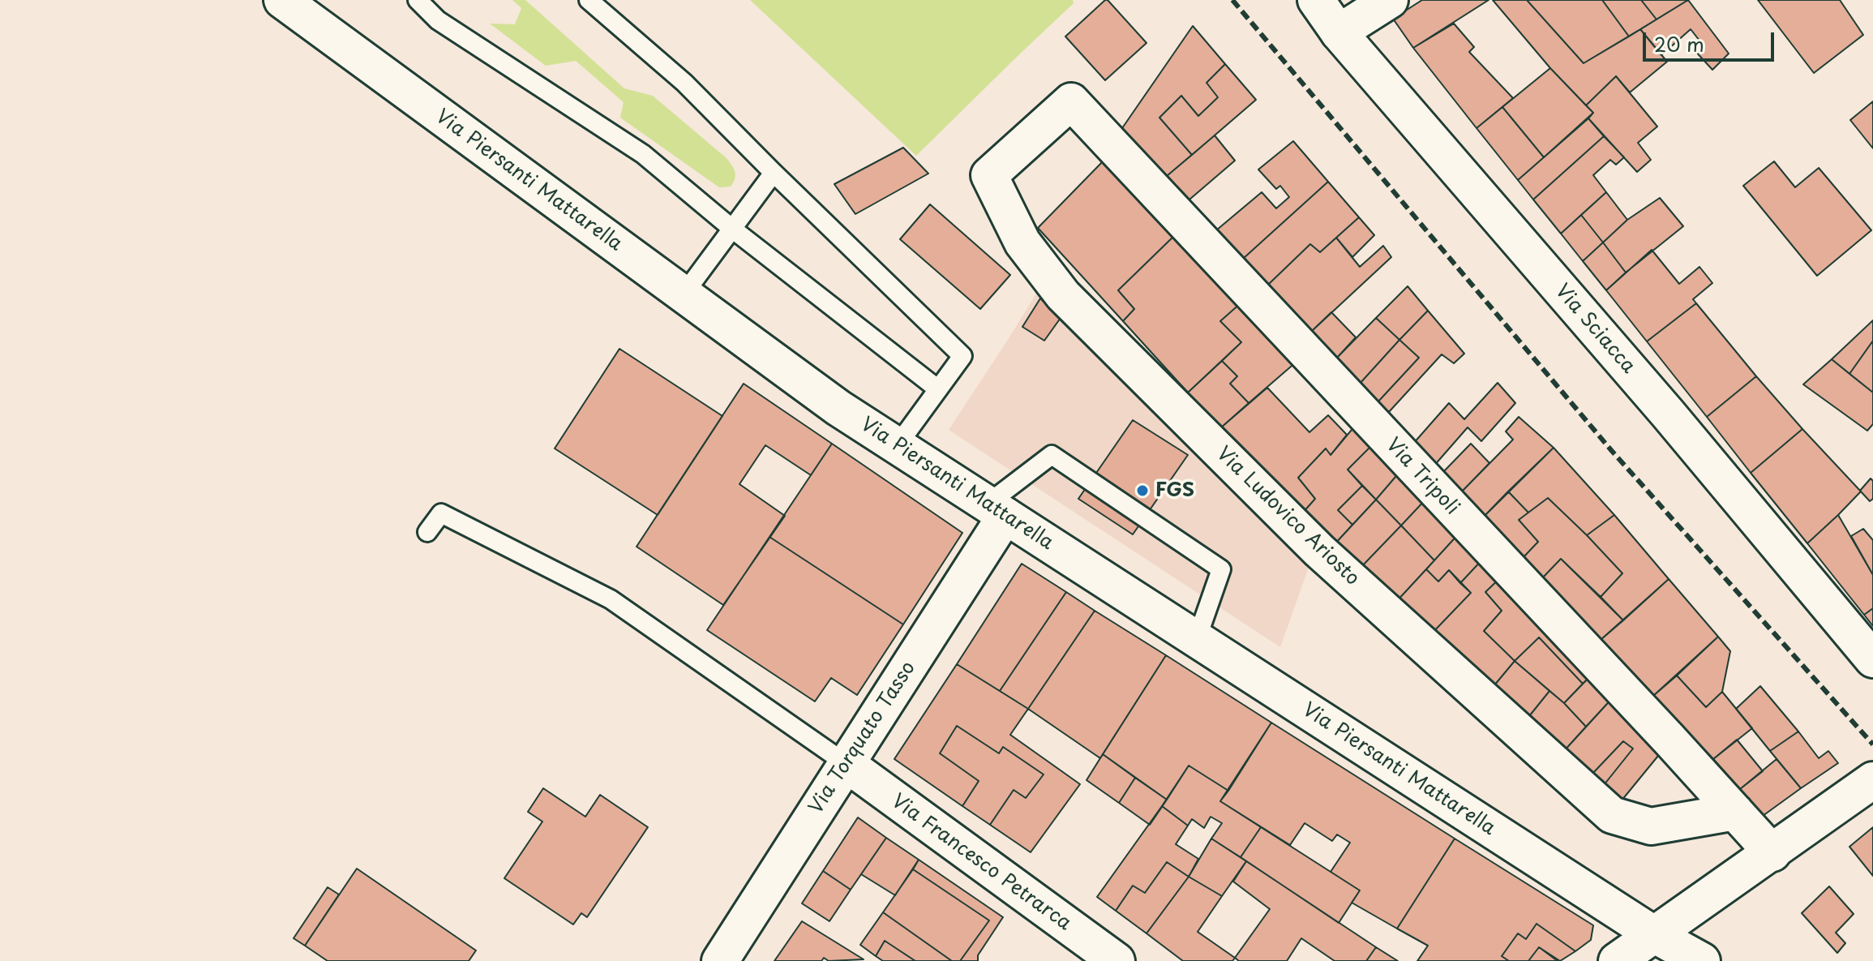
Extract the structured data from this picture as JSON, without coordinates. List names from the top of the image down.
{
  "streets": {
    "street": [
      "Via Piersanti Mattarella",
      "Via Sciacca",
      "Via Tripoli",
      "Via Ludovico Ariosto",
      "Via Torquato Tasso",
      "Via Francesco Petrarca"
    ]
  },
  "crossings": [
    ["Via Piersanti Mattarella", "Via Torquato Tasso"],
    ["Via Tripoli", "Via Ludovico Ariosto"],
    ["Via Torquato Tasso", "Via Francesco Petrarca"]
  ],
  "places": ["FGS"],
  "scale_bar": "20 m"
}
